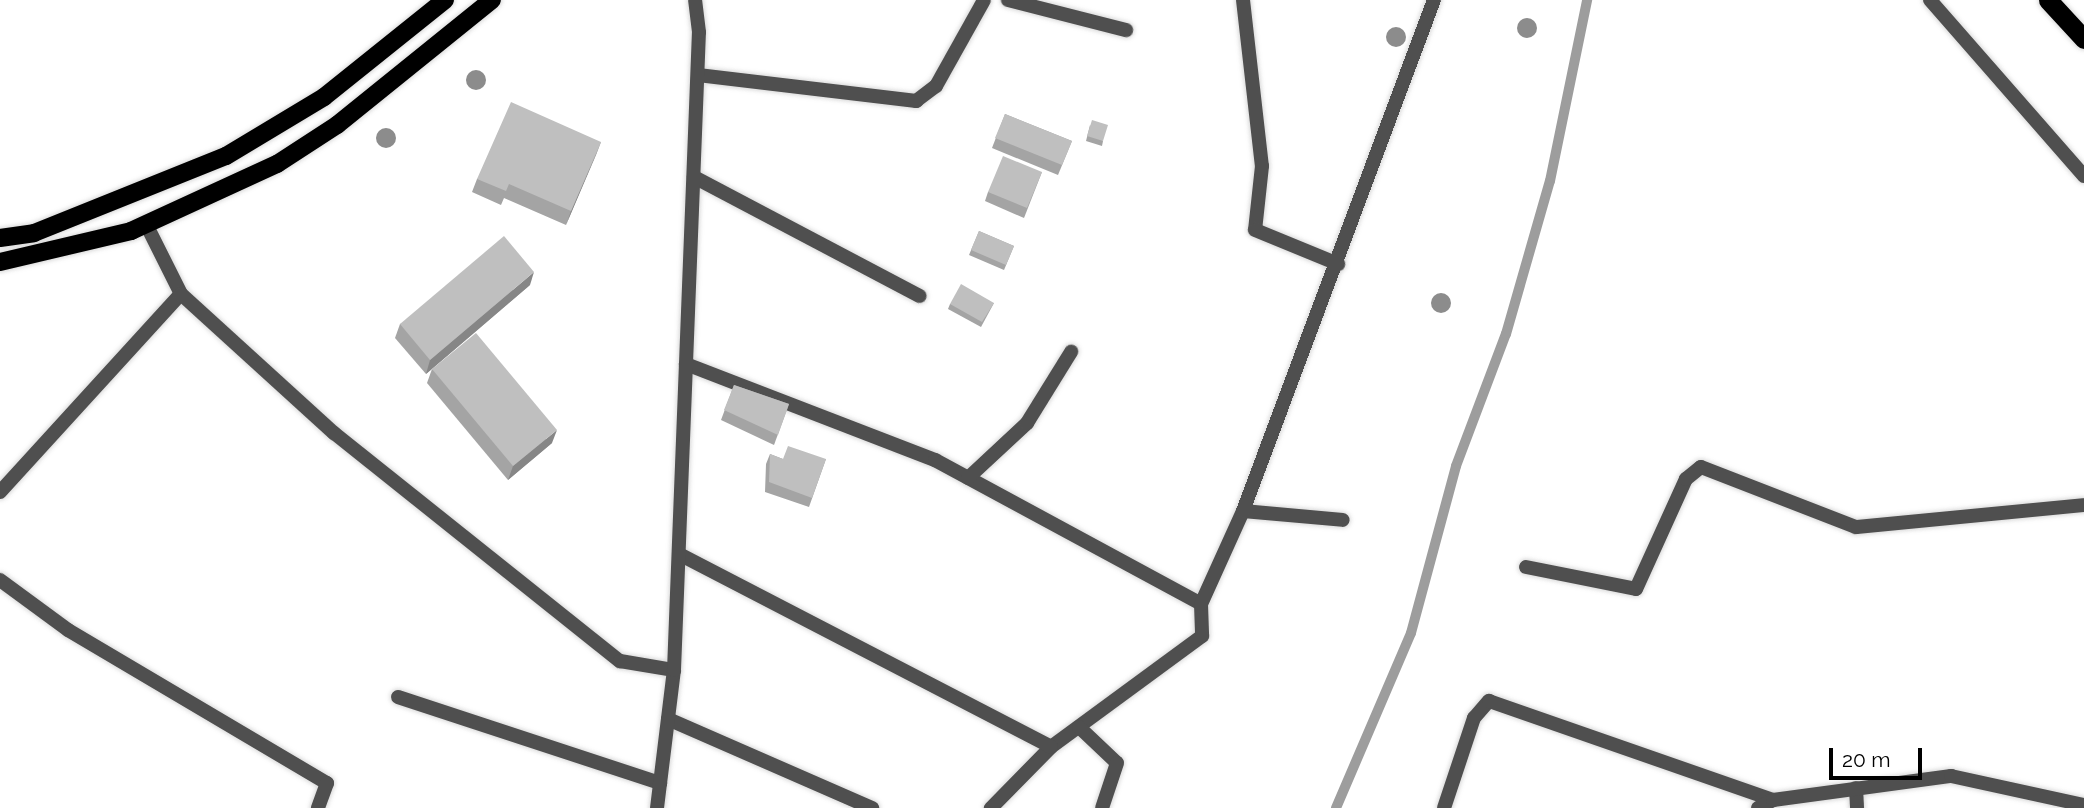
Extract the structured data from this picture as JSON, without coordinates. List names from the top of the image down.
{
  "scale_bar": "20 m"
}
